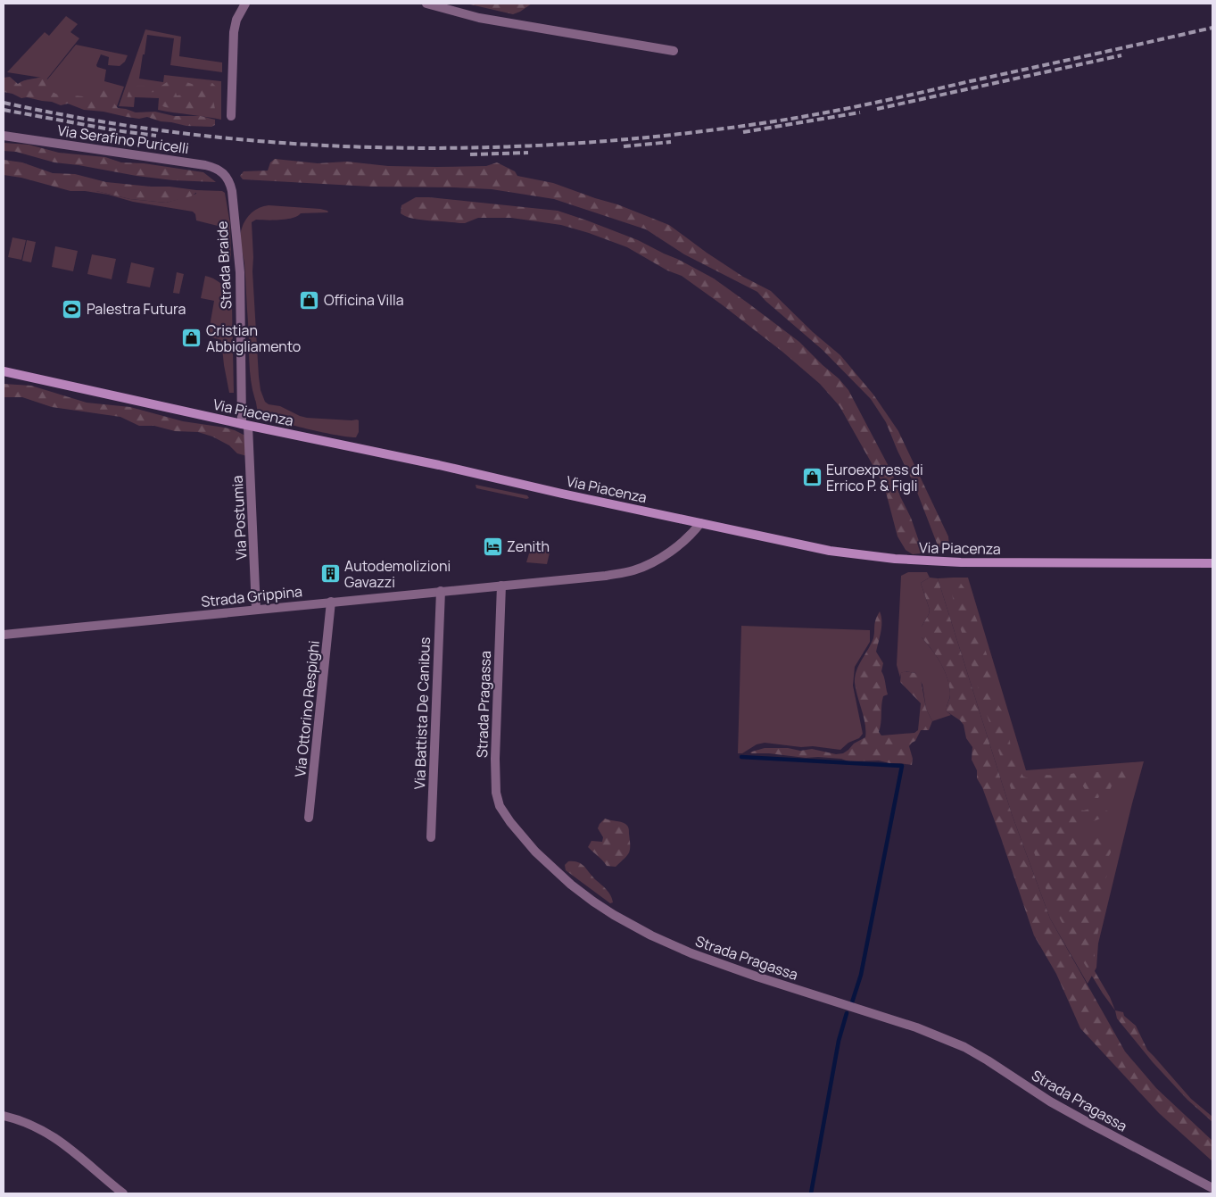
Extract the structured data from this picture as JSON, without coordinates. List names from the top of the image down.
{
  "streets": {
    "main road": ["Via Piacenza"],
    "street": [
      "Via Serafino Puricelli",
      "Strada Braide",
      "Via Postumia",
      "Strada Grippina",
      "Strada Pragassa",
      "Via Ottorino Respighi",
      "Via Battista De Canibus"
    ]
  },
  "crossings": [
    ["Via Serafino Puricelli", "Strada Braide"],
    ["Strada Braide", "Via Piacenza"],
    ["Strada Braide", "Via Postumia"],
    ["Via Piacenza", "Via Postumia"],
    ["Via Piacenza", "Strada Grippina"],
    ["Via Postumia", "Strada Grippina"],
    ["Strada Grippina", "Strada Pragassa"],
    ["Strada Grippina", "Via Ottorino Respighi"],
    ["Strada Grippina", "Via Battista De Canibus"]
  ],
  "places": {
    "shop": ["Officina Villa", "Cristian Abbigliamento", "Euroexpress di Errico P. & Figli"],
    "sports": ["Palestra Futura"],
    "hotel": ["Zenith"],
    "building": ["Autodemolizioni Gavazzi"]
  }
}
